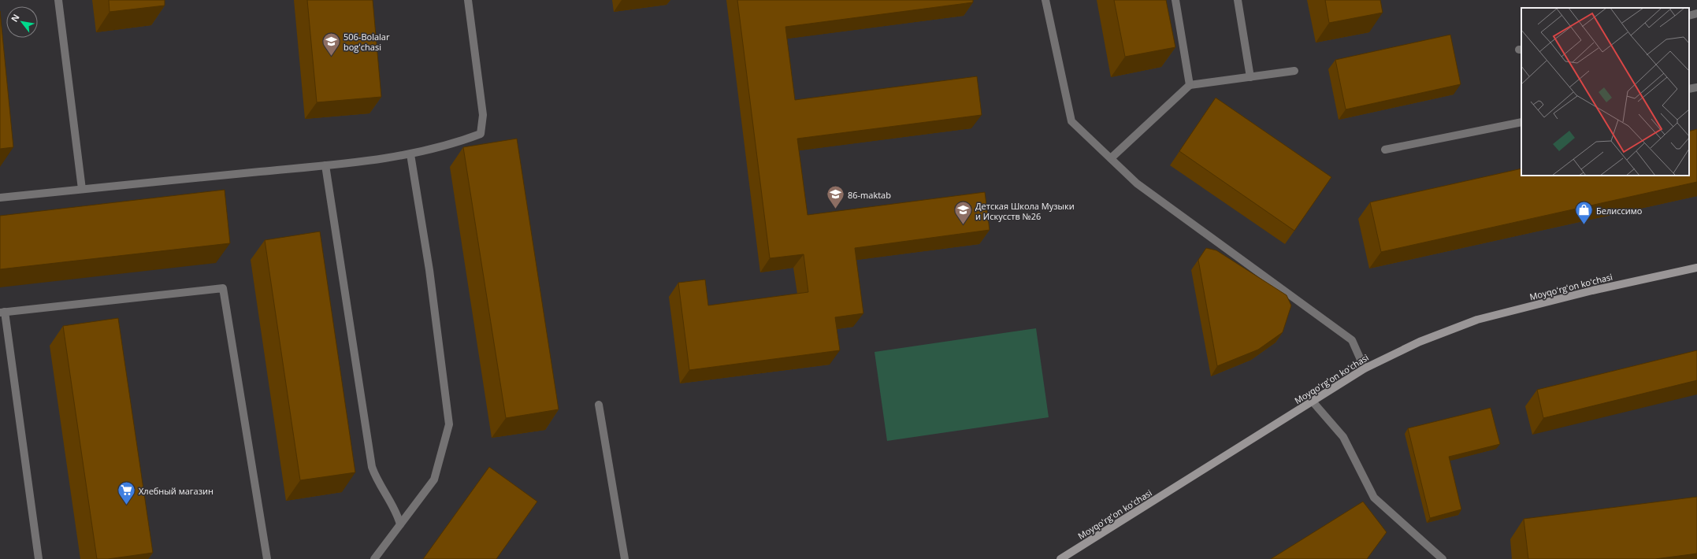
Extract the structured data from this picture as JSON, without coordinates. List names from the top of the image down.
{
  "streets": {
    "main road": ["Moyqoʻrgʻon koʻchasi"]
  },
  "places": {
    "school or university": ["506-Bolalar bogʻchasi", "86-maktab", "Детская Школа Музыки и Искусств №26"],
    "shop": ["Белиссимо"],
    "supermarket": ["Хлебный магазин"]
  },
  "north": "top left"
}
